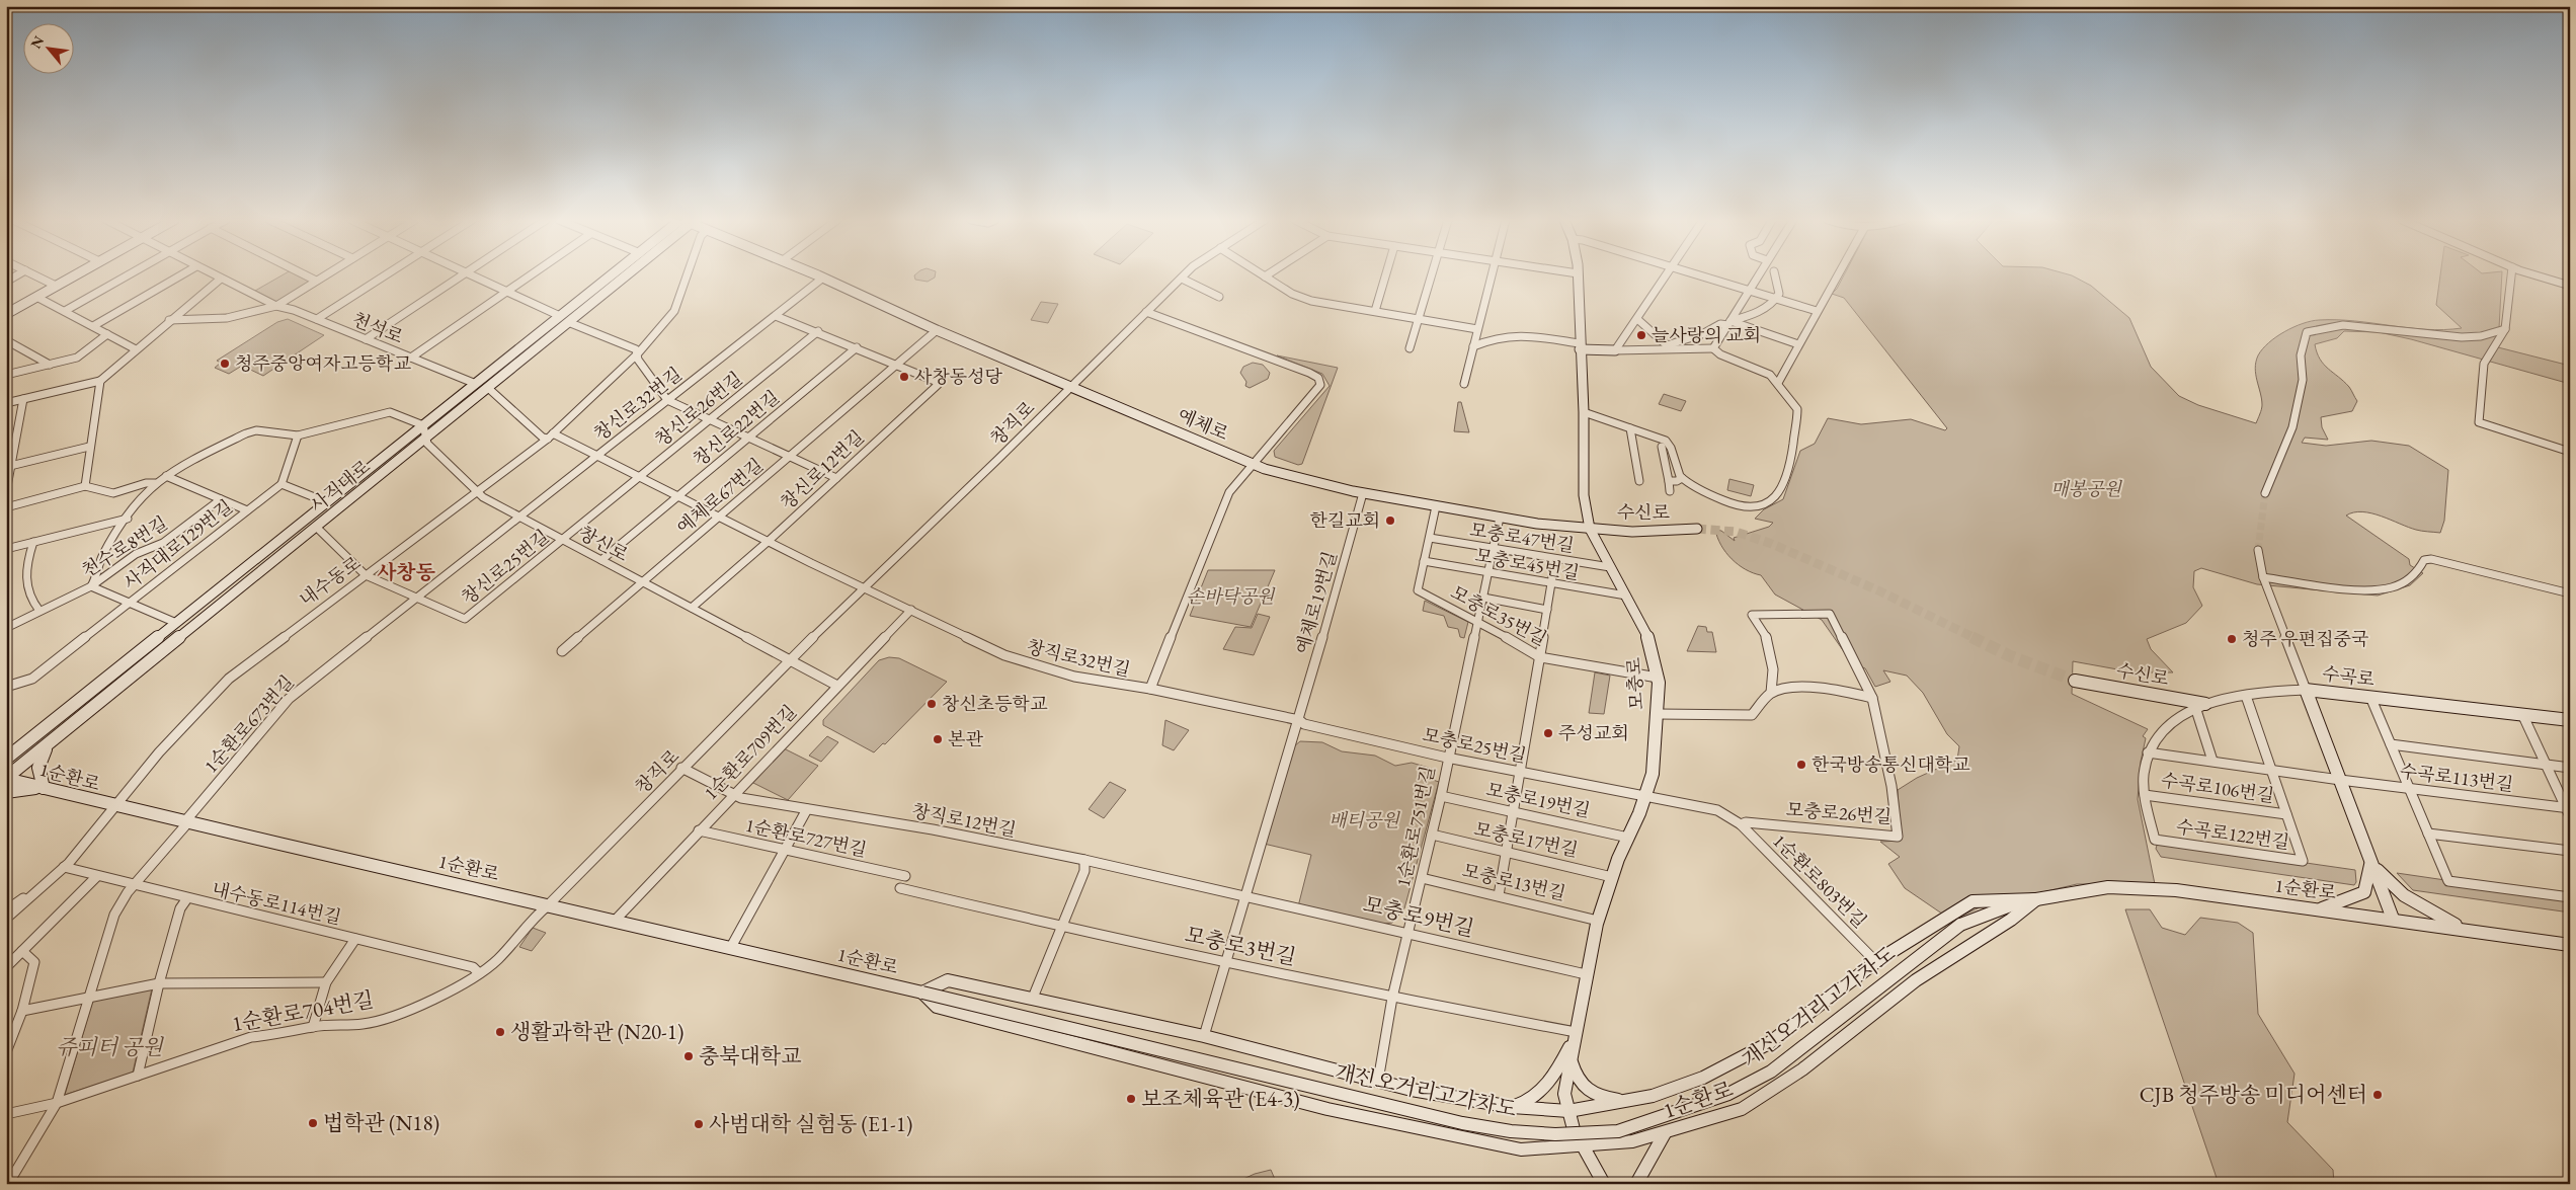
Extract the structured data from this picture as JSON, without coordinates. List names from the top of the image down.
{
  "streets": {
    "main road": [
      "예체로",
      "사직대로",
      "수신로",
      "수곡로",
      "모충로",
      "1순환로",
      "개신오거리고가차도"
    ],
    "street": [
      "천석로",
      "창신로32번길",
      "창신로26번길",
      "창직로",
      "창신로22번길",
      "창신로12번길",
      "예체로67번길",
      "모충로47번길",
      "창신로",
      "사직대로129번길",
      "천수로8번길",
      "모충로45번길",
      "창신로25번길",
      "내수동로",
      "예체로19번길",
      "모충로35번길",
      "창직로32번길",
      "1순환로673번길",
      "모충로25번길",
      "1순환로709번길",
      "수곡로113번길",
      "수곡로106번길",
      "모충로19번길",
      "모충로26번길",
      "창직로12번길",
      "1순환로751번길",
      "수곡로122번길",
      "1순환로727번길",
      "모충로17번길",
      "1순환로803번길",
      "모충로13번길",
      "내수동로114번길",
      "모충로9번길",
      "모충로3번길",
      "1순환로704번길"
    ]
  },
  "crossings": [
    ["천석로", "사직대로"],
    ["창신로32번길", "창신로"],
    ["창신로32번길", "창신로25번길"],
    ["창신로32번길", "창직로32번길"],
    ["창신로32번길", "1순환로673번길"],
    ["창신로26번길", "창신로"],
    ["창신로26번길", "창신로25번길"],
    ["창신로26번길", "창직로32번길"],
    ["창직로", "예체로"],
    ["창직로", "창신로"],
    ["창직로", "창직로32번길"],
    ["창직로", "1순환로"],
    ["창직로", "창직로12번길"],
    ["창직로", "1순환로704번길"],
    ["예체로", "예체로67번길"],
    ["예체로", "수신로"],
    ["예체로", "예체로19번길"],
    ["예체로", "모충로"],
    ["예체로", "1순환로751번길"],
    ["창신로22번길", "창신로"],
    ["창신로22번길", "창직로32번길"],
    ["창신로12번길", "예체로67번길"],
    ["창신로12번길", "창신로"],
    ["창신로12번길", "창직로32번길"],
    ["사직대로", "창신로"],
    ["사직대로", "사직대로129번길"],
    ["사직대로", "창직로32번길"],
    ["사직대로", "1순환로"],
    ["예체로67번길", "창신로"],
    ["예체로67번길", "창직로32번길"],
    ["수신로", "모충로"],
    ["수신로", "수곡로106번길"],
    ["모충로47번길", "모충로"],
    ["모충로47번길", "1순환로751번길"],
    ["창신로", "사직대로129번길"],
    ["창신로", "창신로25번길"],
    ["창신로", "내수동로"],
    ["사직대로129번길", "천수로8번길"],
    ["모충로45번길", "모충로35번길"],
    ["모충로45번길", "모충로"],
    ["모충로45번길", "1순환로751번길"],
    ["창신로25번길", "1순환로673번길"],
    ["내수동로", "창직로32번길"],
    ["내수동로", "1순환로"],
    ["내수동로", "내수동로114번길"],
    ["예체로19번길", "창직로32번길"],
    ["예체로19번길", "모충로25번길"],
    ["모충로35번길", "모충로"],
    ["모충로35번길", "1순환로751번길"],
    ["창직로32번길", "모충로25번길"],
    ["창직로32번길", "1순환로709번길"],
    ["수곡로", "1순환로"],
    ["수곡로", "수곡로113번길"],
    ["수곡로", "수곡로106번길"],
    ["모충로", "모충로25번길"],
    ["모충로", "1순환로"],
    ["모충로", "모충로19번길"],
    ["모충로", "모충로17번길"],
    ["모충로", "모충로13번길"],
    ["모충로", "모충로9번길"],
    ["모충로", "모충로3번길"],
    ["1순환로673번길", "1순환로"],
    ["1순환로673번길", "내수동로114번길"],
    ["1순환로673번길", "1순환로704번길"],
    ["모충로25번길", "1순환로751번길"],
    ["1순환로709번길", "1순환로"],
    ["1순환로709번길", "창직로12번길"],
    ["1순환로709번길", "1순환로727번길"],
    ["1순환로", "개신오거리고가차도"],
    ["1순환로", "1순환로704번길"],
    ["수곡로113번길", "수곡로106번길"],
    ["수곡로113번길", "수곡로122번길"],
    ["수곡로106번길", "수곡로122번길"],
    ["모충로19번길", "1순환로751번길"],
    ["모충로26번길", "1순환로803번길"],
    ["창직로12번길", "모충로9번길"],
    ["1순환로751번길", "모충로17번길"],
    ["1순환로751번길", "모충로13번길"],
    ["1순환로751번길", "모충로9번길"],
    ["1순환로751번길", "모충로3번길"],
    ["내수동로114번길", "1순환로704번길"]
  ],
  "districts": ["사창동"],
  "parks": [
    "매봉공원",
    "손바닥공원",
    "배티공원",
    "쥬피터 공원"
  ],
  "places": [
    "늘사랑의 교회",
    "청주중앙여자고등학교",
    "사창동성당",
    "한길교회",
    "청주 우편집중국",
    "창신초등학교",
    "주성교회",
    "본관",
    "한국방송통신대학교",
    "생활과학관 (N20-1)",
    "충북대학교",
    "CJB 청주방송 미디어센터",
    "보조체육관 (E4-3)",
    "법학관 (N18)",
    "사범대학 실험동 (E1-1)"
  ],
  "north": "top left"
}
